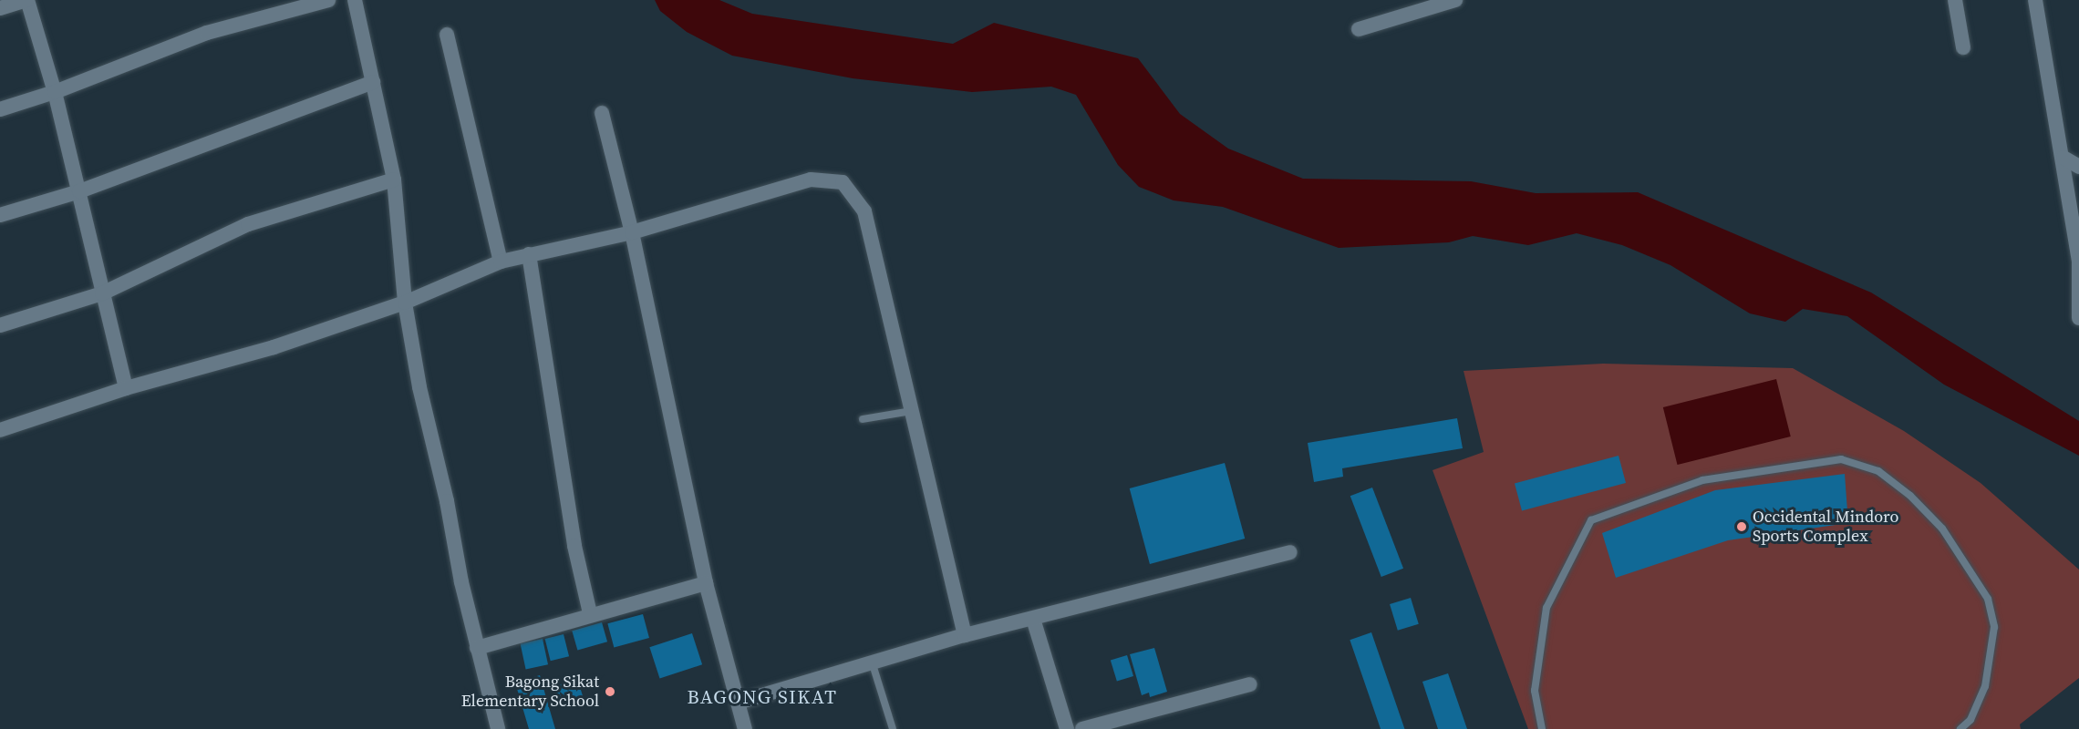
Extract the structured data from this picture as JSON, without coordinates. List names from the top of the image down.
{
  "districts": ["BAGONG SIKAT"],
  "places": ["Occidental Mindoro Sports Complex", "Bagong Sikat Elementary School"]
}
